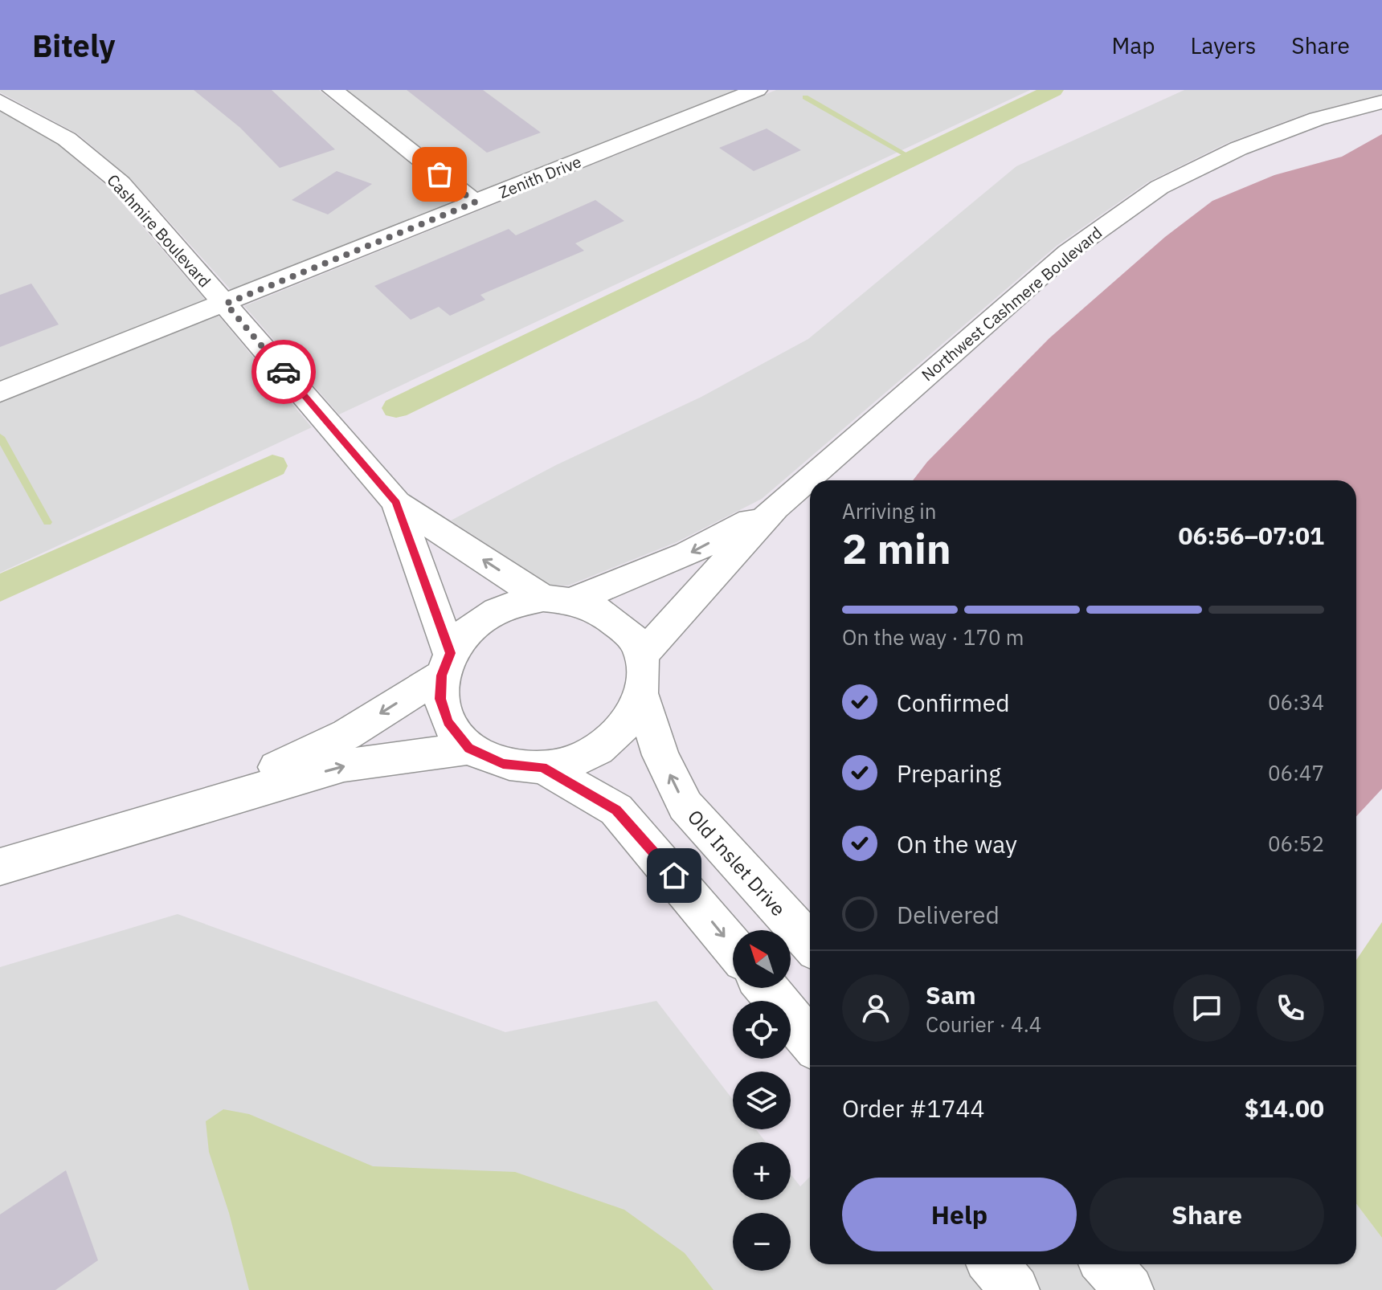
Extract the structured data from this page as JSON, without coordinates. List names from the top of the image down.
{
  "streets": {
    "street": [
      "Zenith Drive",
      "Cashmire Boulevard",
      "Northwest Cashmere Boulevard",
      "Old Inslet Drive"
    ]
  },
  "crossings": [
    ["Zenith Drive", "Cashmire Boulevard"],
    ["Cashmire Boulevard", "Northwest Cashmere Boulevard"],
    ["Cashmire Boulevard", "Old Inslet Drive"],
    ["Northwest Cashmere Boulevard", "Old Inslet Drive"]
  ],
  "north": "top left",
  "page": {
    "header": "Bitely",
    "nav": ["Map", "Layers", "Share"],
    "heading": ["2 min", "Arriving in", "06:56–07:01"],
    "panel": [
      "Sam",
      "Courier · 4.4",
      "Order #1744",
      "$14.00"
    ],
    "bar": "On the way · 170 m",
    "list": [
      ["Confirmed", "06:34"],
      ["Preparing", "06:47"],
      ["On the way", "06:52"],
      "Delivered"
    ],
    "map_buttons": ["+", "−"],
    "buttons": ["Help", "Share"]
  }
}
